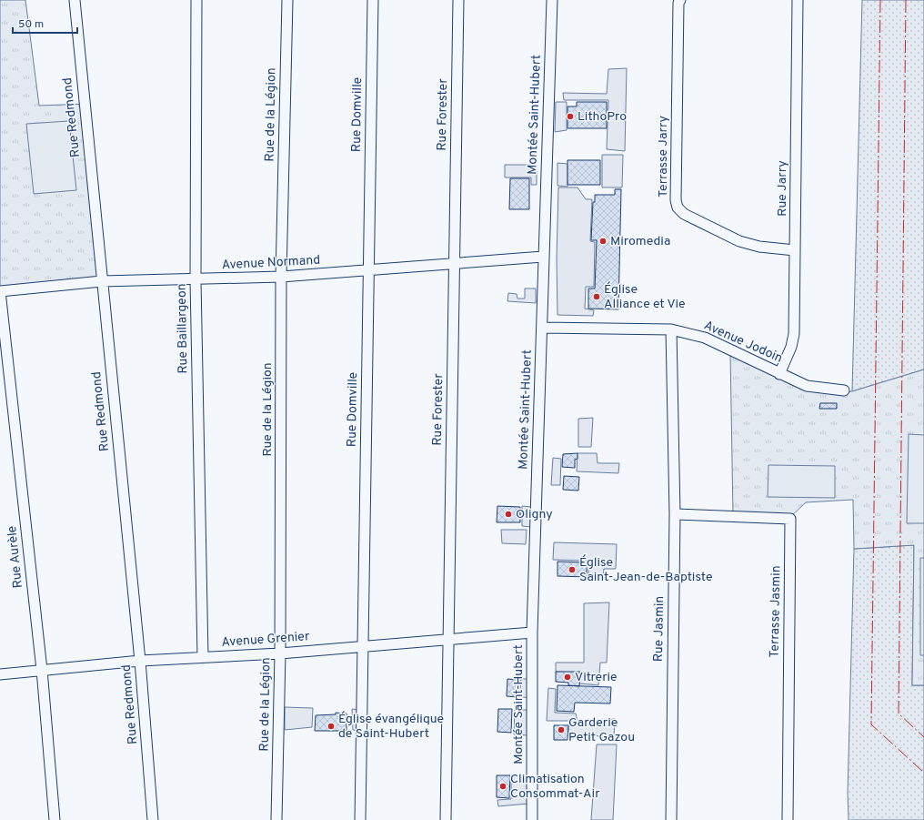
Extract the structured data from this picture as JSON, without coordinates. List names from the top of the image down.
{
  "streets": {
    "street": [
      "Rue de la Légion",
      "Rue Domville",
      "Rue Forester",
      "Montée Saint-Hubert",
      "Rue Redmond",
      "Terrasse Jarry",
      "Rue Jarry",
      "Avenue Normand",
      "Rue Baillargeon",
      "Avenue Jodoin",
      "Rue Aurèle",
      "Terrasse Jasmin",
      "Rue Jasmin",
      "Avenue Grenier"
    ]
  },
  "crossings": [
    ["Rue de la Légion", "Avenue Normand"],
    ["Rue de la Légion", "Avenue Grenier"],
    ["Rue Domville", "Avenue Normand"],
    ["Rue Domville", "Avenue Grenier"],
    ["Rue Forester", "Avenue Normand"],
    ["Rue Forester", "Avenue Grenier"],
    ["Montée Saint-Hubert", "Avenue Normand"],
    ["Montée Saint-Hubert", "Avenue Jodoin"],
    ["Montée Saint-Hubert", "Avenue Grenier"],
    ["Rue Redmond", "Avenue Normand"],
    ["Rue Redmond", "Avenue Grenier"],
    ["Terrasse Jarry", "Rue Jarry"],
    ["Rue Jarry", "Avenue Jodoin"],
    ["Avenue Normand", "Rue Baillargeon"],
    ["Avenue Normand", "Rue Aurèle"],
    ["Rue Baillargeon", "Avenue Grenier"],
    ["Avenue Jodoin", "Rue Jasmin"],
    ["Rue Aurèle", "Avenue Grenier"],
    ["Terrasse Jasmin", "Rue Jasmin"]
  ],
  "places": [
    "LithoPro",
    "Miromedia",
    "Église Alliance et Vie",
    "Oligny",
    "Église Saint-Jean-de-Baptiste",
    "Vitrerie",
    "Église évangélique de Saint-Hubert",
    "Garderie Petit Gazou",
    "Climatisation Consommat-Air"
  ],
  "scale_bar": "50 m"
}
